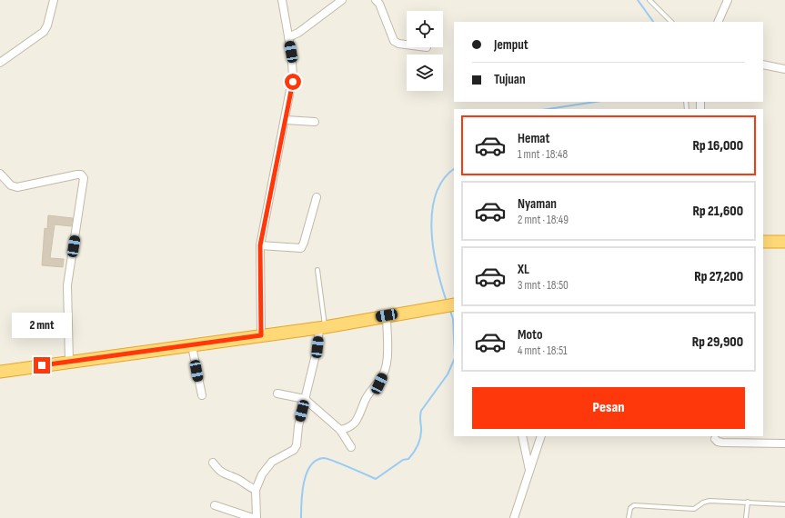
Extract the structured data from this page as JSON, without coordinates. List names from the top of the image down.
{
  "page": {
    "banner": ["Jemput", "Tujuan"],
    "list": [
      {
        "name": "Hemat",
        "note": "1 mnt · 18:48",
        "value": "Rp 16,000"
      },
      {
        "name": "Nyaman",
        "note": "2 mnt · 18:49",
        "value": "Rp 21,600"
      },
      {
        "name": "XL",
        "note": "3 mnt · 18:50",
        "value": "Rp 27,200"
      },
      {
        "name": "Moto",
        "note": "4 mnt · 18:51",
        "value": "Rp 29,900"
      }
    ],
    "bubble": "2 mnt",
    "buttons": "Pesan"
  }
}
